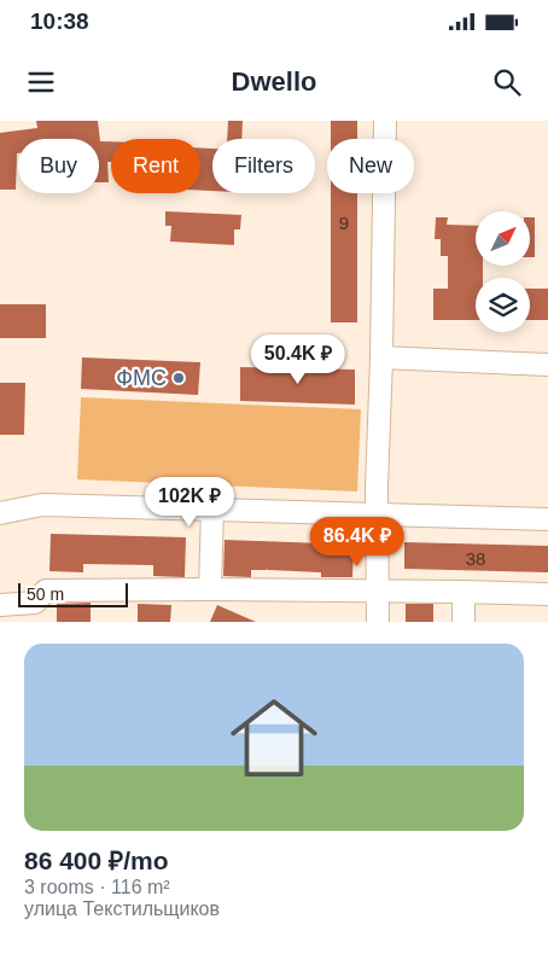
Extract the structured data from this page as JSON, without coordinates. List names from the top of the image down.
{
  "places": ["ФМС"],
  "house_numbers": ["9", "38"],
  "scale_bar": "50 m",
  "north": "top right",
  "page": {
    "status": "10:38",
    "header": "Dwello",
    "chip": [
      "Buy",
      "Rent",
      "Filters",
      "New"
    ],
    "price": ["50.4K ₽", "102K ₽", "86.4K ₽"],
    "scale": "50 m",
    "list": [
      {
        "name": "86 400 ₽/mo",
        "note": "3 rooms · 116 m² · улица Текстильщиков"
      }
    ]
  }
}
